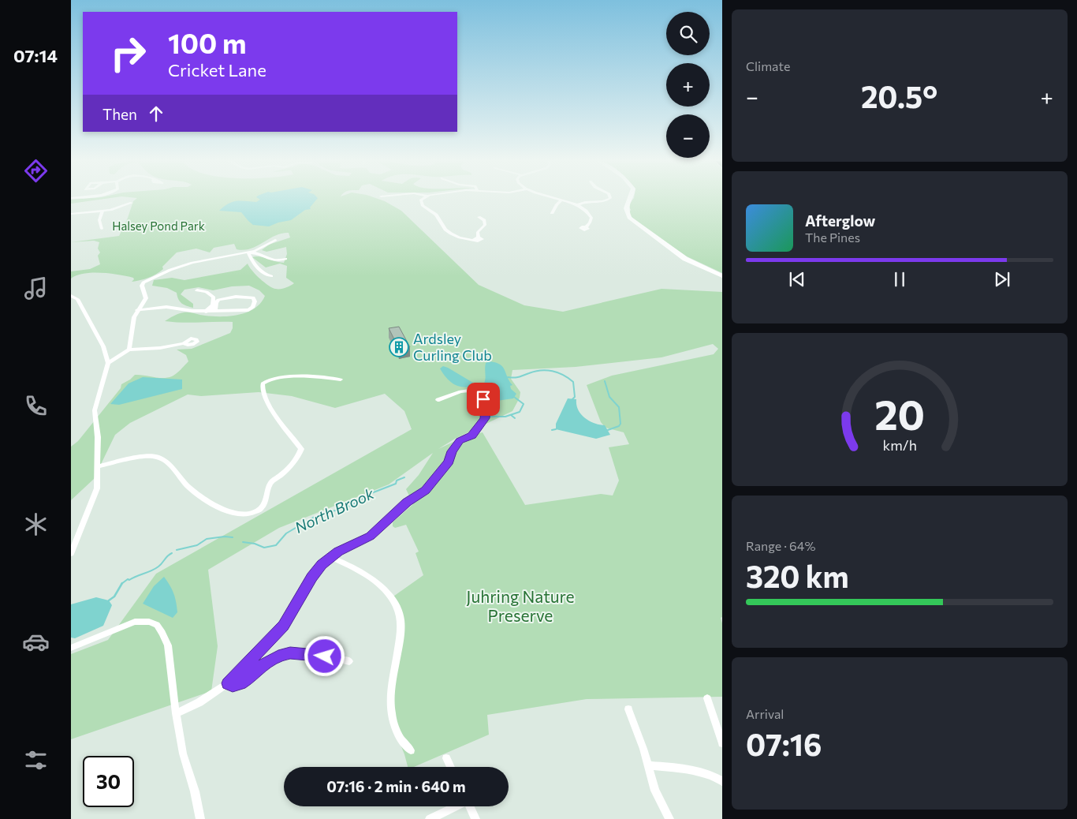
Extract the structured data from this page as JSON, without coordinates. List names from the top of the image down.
{
  "water": ["North Brook"],
  "parks": ["Halsey Pond Park", "Juhring Nature Preserve"],
  "places": {
    "building": ["Ardsley Curling Club"]
  },
  "page": {
    "tabs": "07:14",
    "tile": [
      "Climate",
      ["Range · 64%", "320 km"],
      ["Arrival", "07:16"]
    ],
    "map_buttons": ["+", "−"],
    "turn": ["100 m", "Cricket Lane"],
    "heat": ["−", "20.5°", "+"],
    "then": "Then",
    "song": ["Afterglow", "The Pines"],
    "limit": "30",
    "trip": "07:16 · 2 min · 640 m",
    "gauge": ["20", "km/h"]
  }
}
